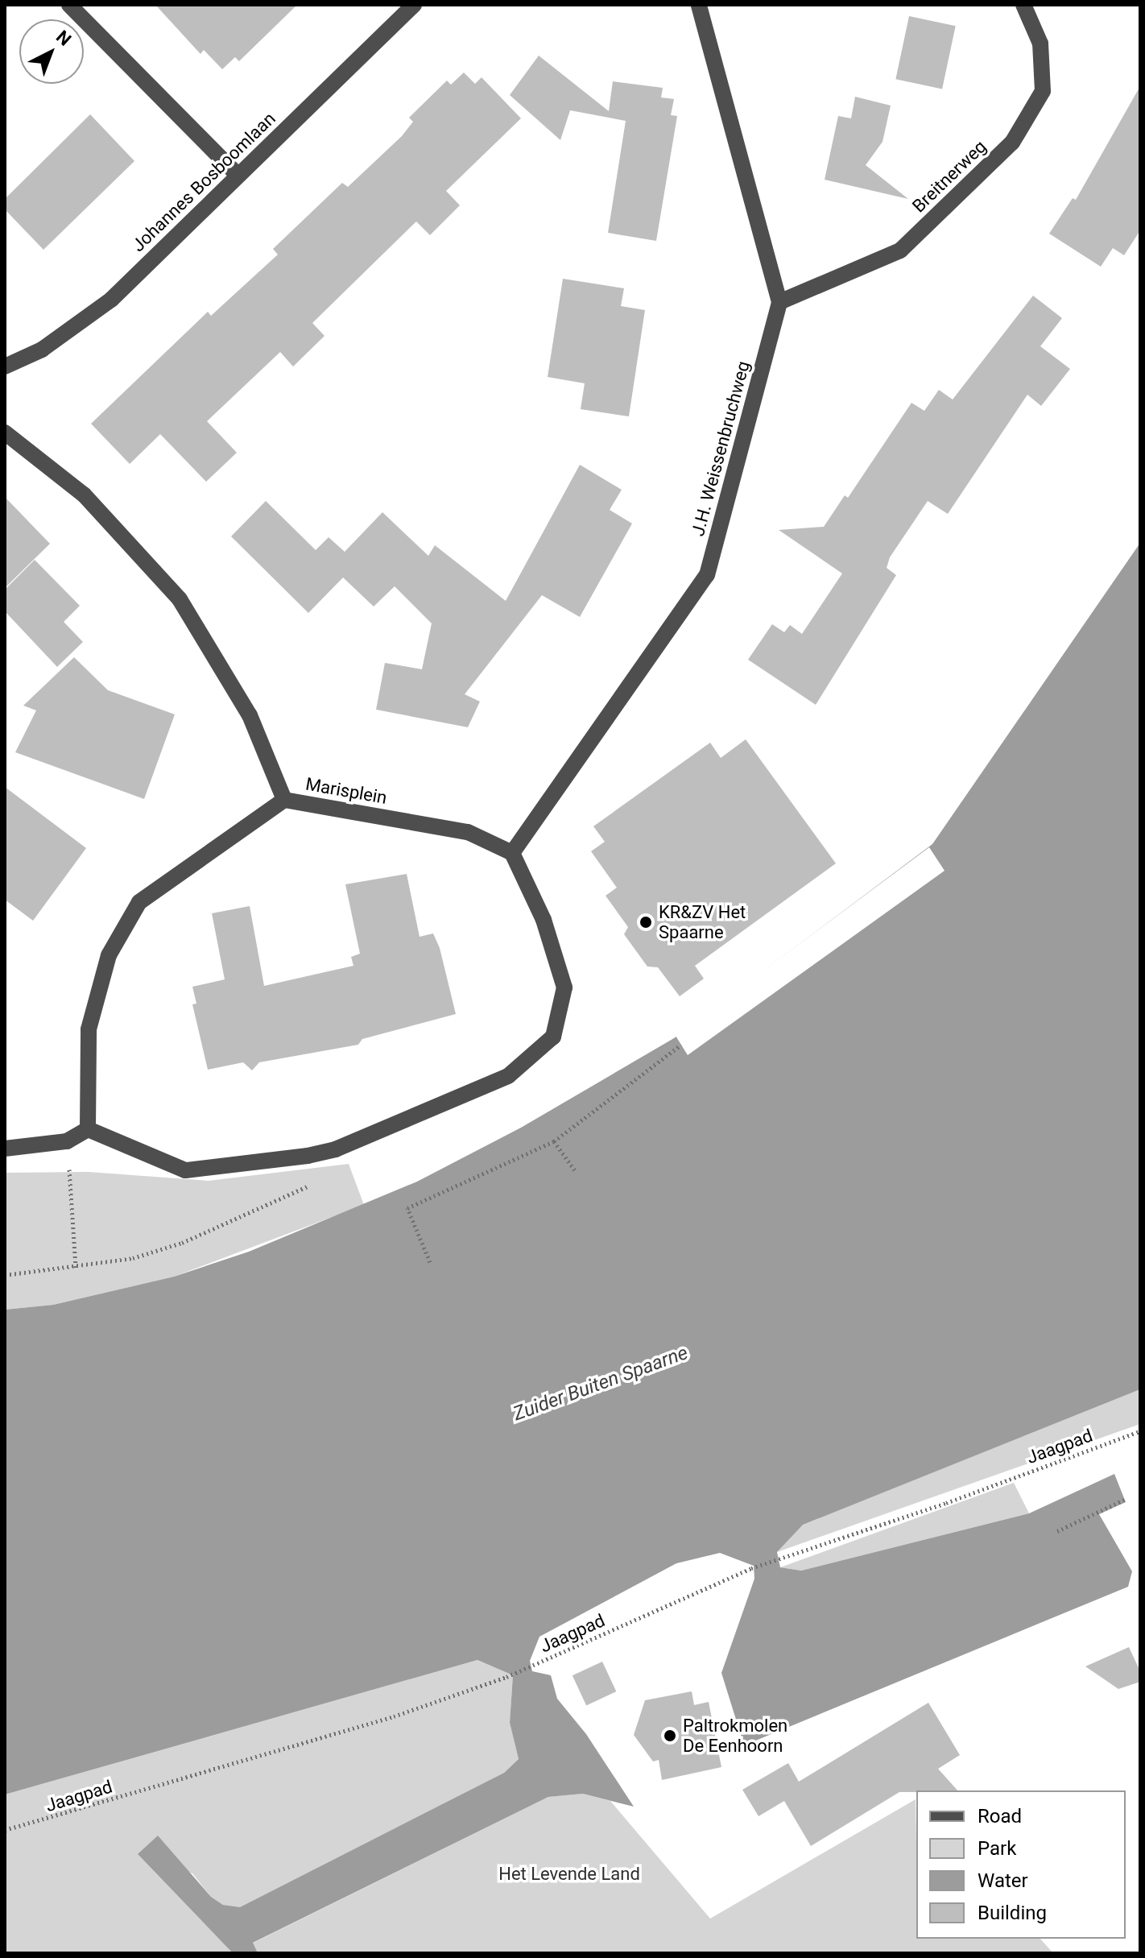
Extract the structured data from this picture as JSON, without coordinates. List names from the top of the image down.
{
  "streets": {
    "street": [
      "Breitnerweg",
      "Johannes Bosboomlaan",
      "J.H. Weissenbruchweg",
      "Marisplein"
    ],
    "path": ["Jaagpad"]
  },
  "crossings": [
    ["Breitnerweg", "J.H. Weissenbruchweg"],
    ["J.H. Weissenbruchweg", "Marisplein"]
  ],
  "water": ["Zuider Buiten Spaarne"],
  "parks": ["Het Levende Land"],
  "places": ["KR&ZV Het Spaarne", "Paltrokmolen De Eenhoorn"],
  "legend": [
    "Road",
    "Park",
    "Water",
    "Building"
  ],
  "north": "top right"
}
